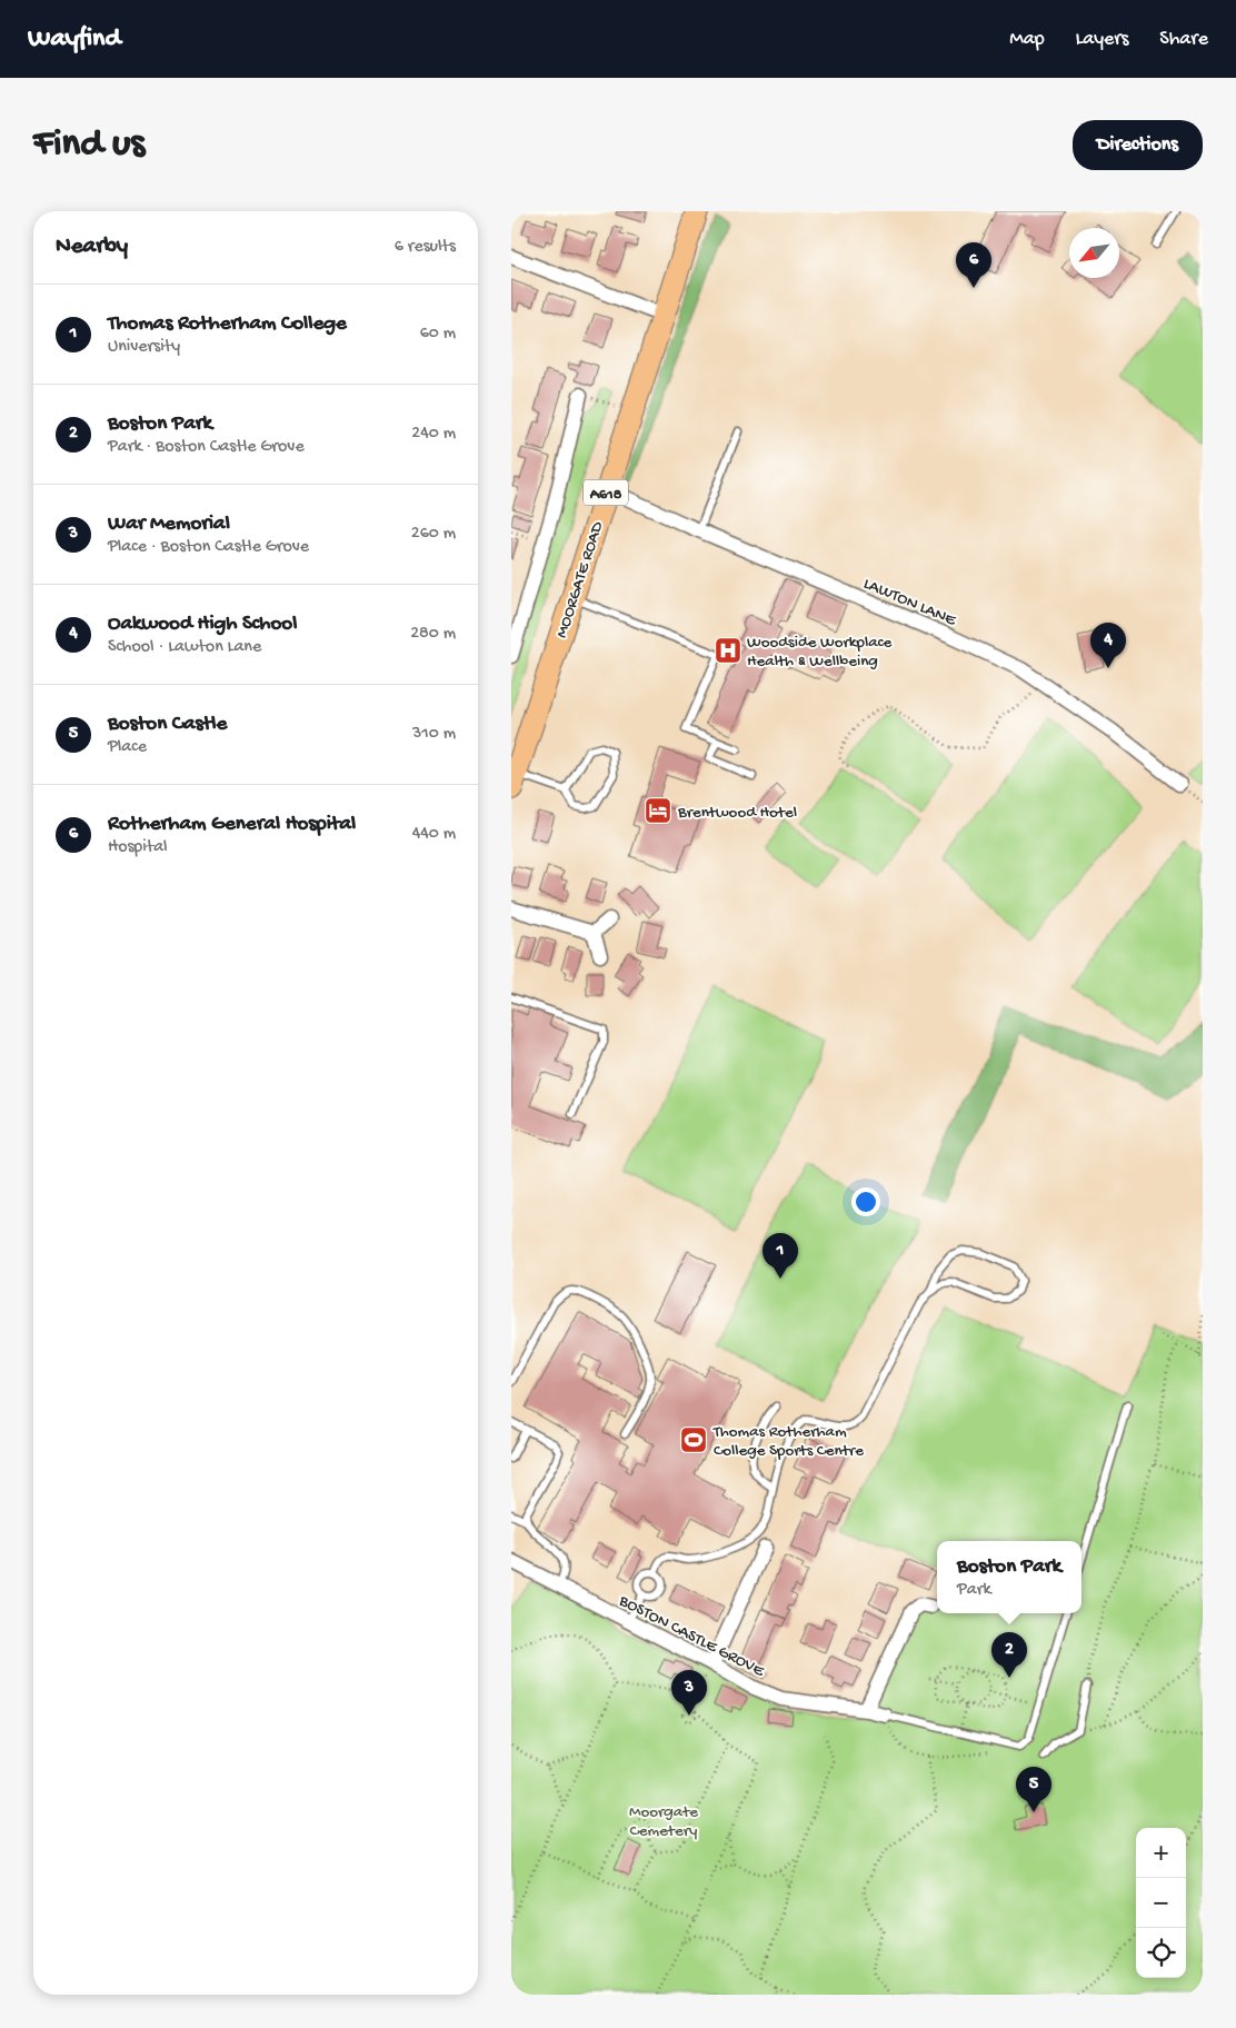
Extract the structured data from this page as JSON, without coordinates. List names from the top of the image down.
{
  "streets": {
    "main road": ["A618", "MOORGATE ROAD"],
    "street": ["LAWTON LANE", "BOSTON CASTLE GROVE"]
  },
  "crossings": [
    ["MOORGATE ROAD", "LAWTON LANE"]
  ],
  "parks": ["Moorgate Cemetery"],
  "places": {
    "hospital": ["Woodside Workplace Health & Wellbeing"],
    "hotel": ["Brentwood Hotel"],
    "sports": ["Thomas Rotherham College Sports Centre"]
  },
  "north": "bottom left",
  "page": {
    "header": "Wayfind",
    "nav": ["Map", "Layers", "Share"],
    "buttons": "Directions",
    "title": "Find us",
    "heading": ["Nearby", "6 results"],
    "pins": [
      "6",
      "4",
      "1",
      "2",
      "3",
      "5"
    ],
    "list": [
      {
        "mark": "1",
        "name": "Thomas Rotherham College",
        "note": "University",
        "value": "60 m"
      },
      {
        "mark": "2",
        "name": "Boston Park",
        "note": "Park · Boston Castle Grove",
        "value": "240 m"
      },
      {
        "mark": "3",
        "name": "War Memorial",
        "note": "Place · Boston Castle Grove",
        "value": "260 m"
      },
      {
        "mark": "4",
        "name": "Oakwood High School",
        "note": "School · Lawton Lane",
        "value": "280 m"
      },
      {
        "mark": "5",
        "name": "Boston Castle",
        "note": "Place",
        "value": "310 m"
      },
      {
        "mark": "6",
        "name": "Rotherham General Hospital",
        "note": "Hospital",
        "value": "440 m"
      }
    ],
    "popup": ["Boston Park", "Park"],
    "map_buttons": ["+", "−"]
  }
}
